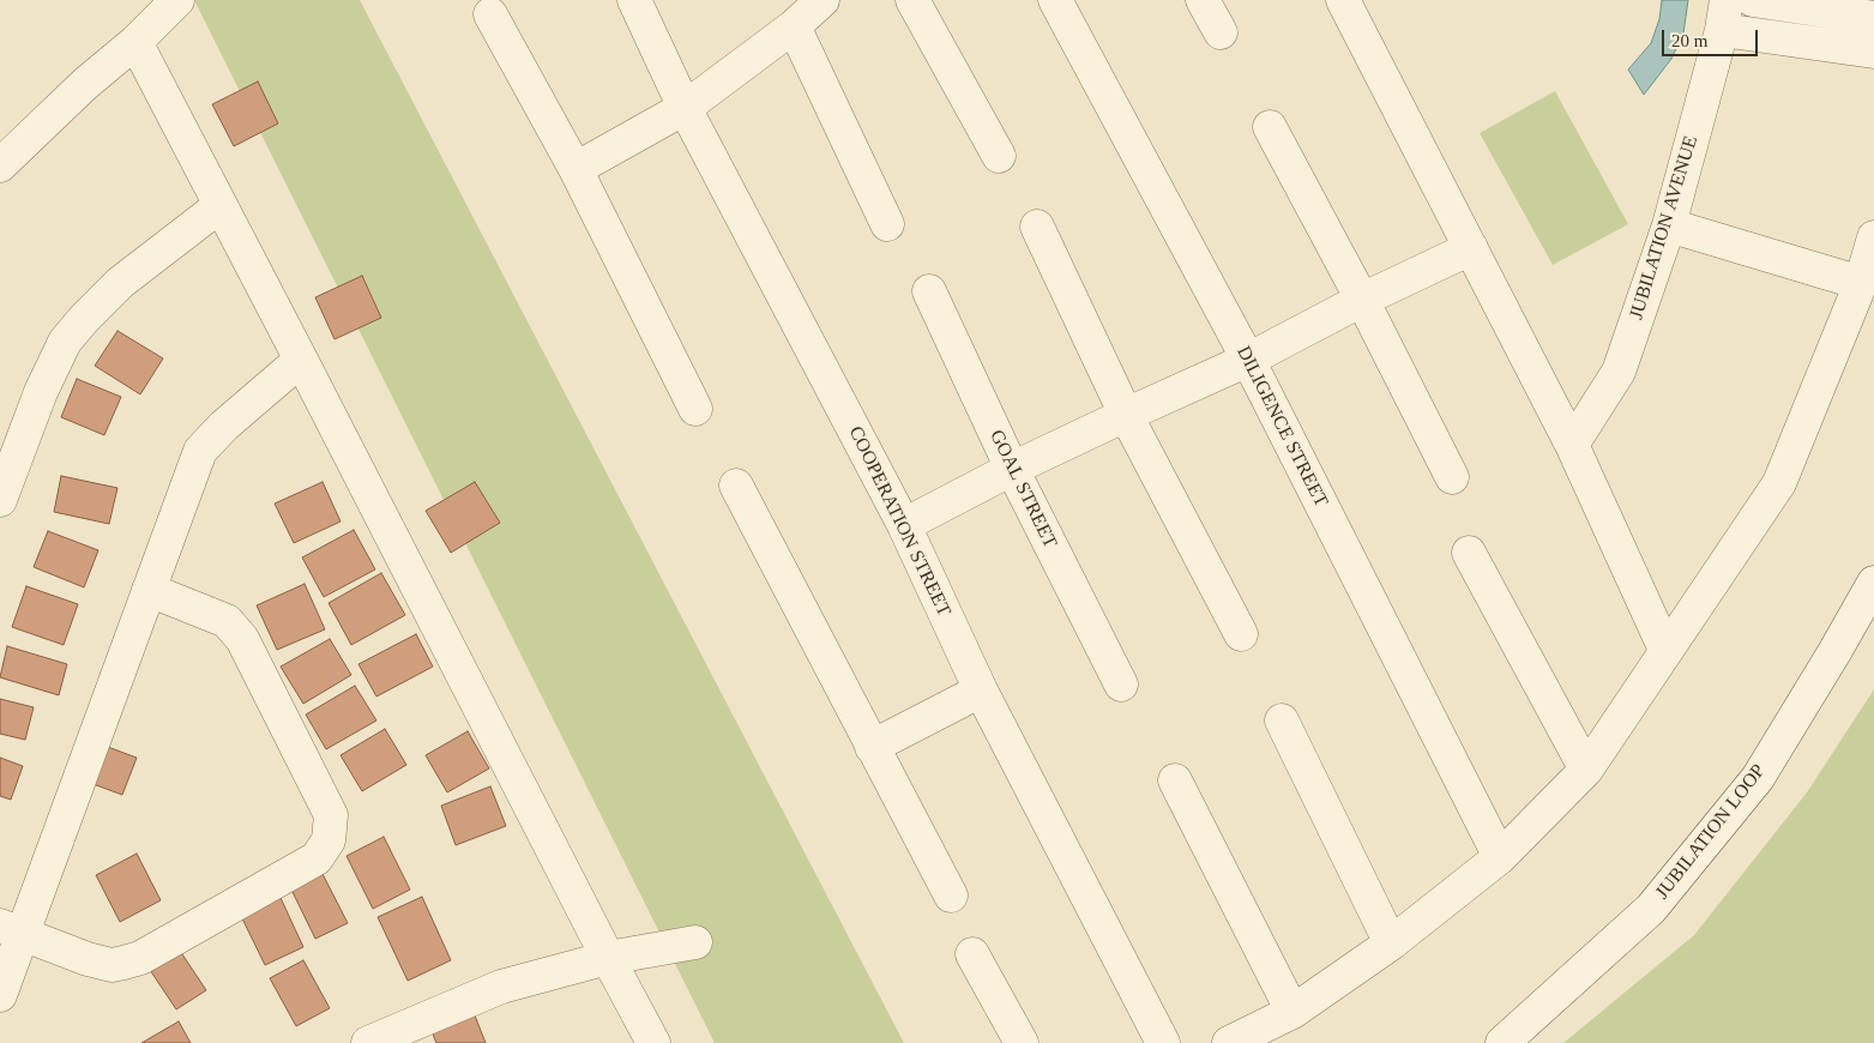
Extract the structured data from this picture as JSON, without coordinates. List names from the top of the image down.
{
  "streets": {
    "street": [
      "JUBILATION AVENUE",
      "DILIGENCE STREET",
      "GOAL STREET",
      "COOPERATION STREET",
      "JUBILATION LOOP"
    ]
  },
  "scale_bar": "20 m"
}
